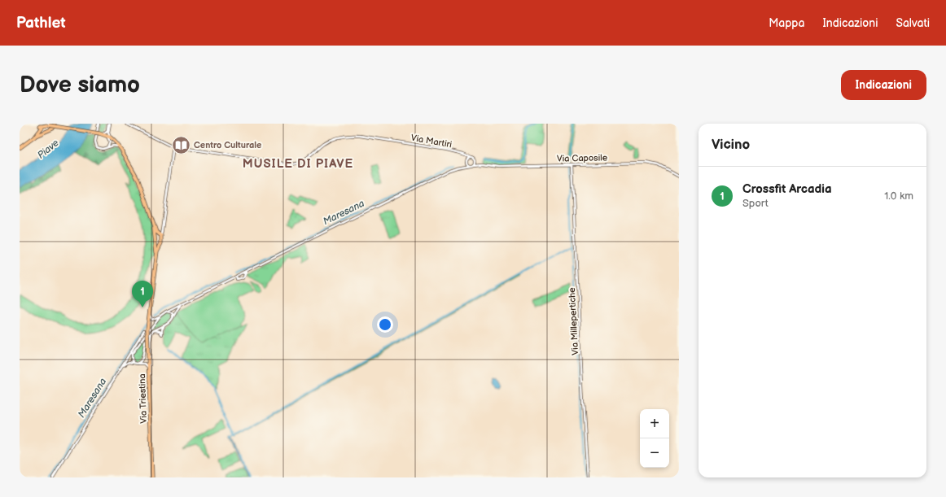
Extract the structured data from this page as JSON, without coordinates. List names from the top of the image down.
{
  "streets": {
    "main road": ["Via Triestina"],
    "street": ["Via Martiri", "Via Caposile", "Via Millepertiche"]
  },
  "crossings": [
    ["Via Martiri", "Via Caposile"],
    ["Via Caposile", "Via Millepertiche"]
  ],
  "districts": ["MUSILE DI PIAVE"],
  "water": ["Piave", "Maresana"],
  "places": {
    "library": ["Centro Culturale"]
  },
  "page": {
    "header": "Pathlet",
    "nav": ["Mappa", "Indicazioni", "Salvati"],
    "buttons": "Indicazioni",
    "title": "Dove siamo",
    "heading": "Vicino",
    "list": [
      {
        "mark": "1",
        "name": "Crossfit Arcadia",
        "note": "Sport",
        "value": "1.0 km"
      }
    ],
    "pins": "1",
    "map_buttons": ["+", "−"]
  }
}
